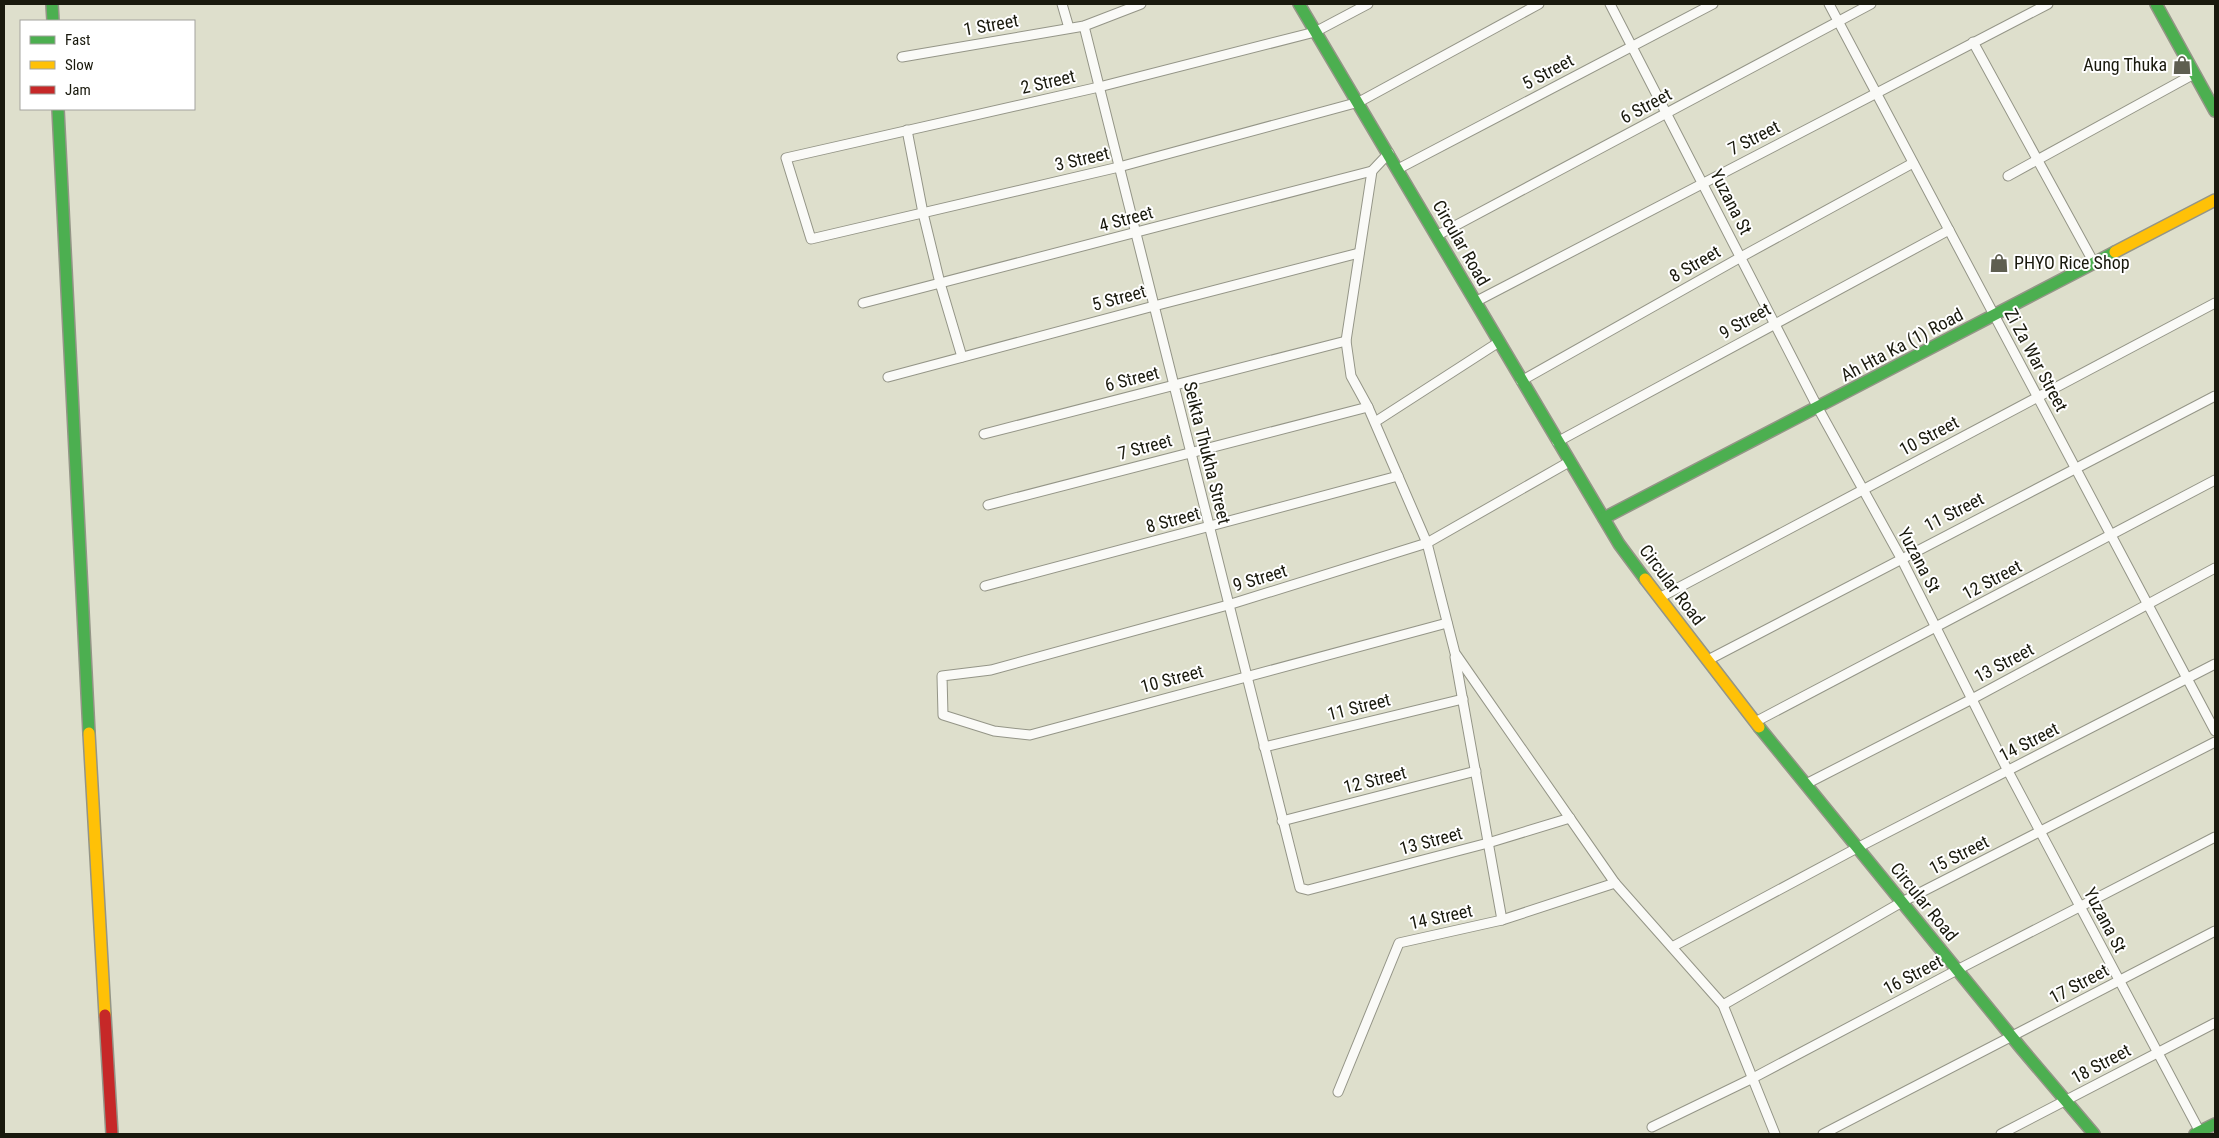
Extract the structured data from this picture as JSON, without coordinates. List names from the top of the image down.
{
  "streets": {
    "street": [
      "1 Street",
      "5 Street",
      "2 Street",
      "6 Street",
      "7 Street",
      "3 Street",
      "Yuzana St",
      "4 Street",
      "Circular Road",
      "8 Street",
      "9 Street",
      "Ah Hta Ka (1) Road",
      "Zi Za War Street",
      "10 Street",
      "Seikta Thukha Street",
      "11 Street",
      "12 Street",
      "13 Street",
      "14 Street",
      "15 Street",
      "16 Street",
      "17 Street",
      "18 Street"
    ]
  },
  "crossings": [
    ["1 Street", "Seikta Thukha Street"],
    ["5 Street", "Yuzana St"],
    ["5 Street", "Circular Road"],
    ["5 Street", "Seikta Thukha Street"],
    ["2 Street", "3 Street"],
    ["2 Street", "Circular Road"],
    ["2 Street", "Seikta Thukha Street"],
    ["6 Street", "Yuzana St"],
    ["6 Street", "Circular Road"],
    ["6 Street", "Zi Za War Street"],
    ["6 Street", "Seikta Thukha Street"],
    ["7 Street", "Yuzana St"],
    ["7 Street", "Circular Road"],
    ["7 Street", "Zi Za War Street"],
    ["7 Street", "Seikta Thukha Street"],
    ["3 Street", "Circular Road"],
    ["3 Street", "Seikta Thukha Street"],
    ["Yuzana St", "8 Street"],
    ["Yuzana St", "9 Street"],
    ["Yuzana St", "Ah Hta Ka (1) Road"],
    ["Yuzana St", "10 Street"],
    ["Yuzana St", "11 Street"],
    ["Yuzana St", "12 Street"],
    ["Yuzana St", "13 Street"],
    ["Yuzana St", "14 Street"],
    ["Yuzana St", "15 Street"],
    ["Yuzana St", "16 Street"],
    ["Yuzana St", "17 Street"],
    ["Yuzana St", "18 Street"],
    ["4 Street", "Seikta Thukha Street"],
    ["Circular Road", "8 Street"],
    ["Circular Road", "9 Street"],
    ["Circular Road", "Ah Hta Ka (1) Road"],
    ["Circular Road", "10 Street"],
    ["Circular Road", "11 Street"],
    ["Circular Road", "12 Street"],
    ["Circular Road", "13 Street"],
    ["Circular Road", "14 Street"],
    ["Circular Road", "15 Street"],
    ["Circular Road", "16 Street"],
    ["Circular Road", "17 Street"],
    ["Circular Road", "18 Street"],
    ["8 Street", "Zi Za War Street"],
    ["8 Street", "Seikta Thukha Street"],
    ["9 Street", "Zi Za War Street"],
    ["9 Street", "10 Street"],
    ["9 Street", "Seikta Thukha Street"],
    ["Ah Hta Ka (1) Road", "Zi Za War Street"],
    ["Zi Za War Street", "10 Street"],
    ["Zi Za War Street", "11 Street"],
    ["Zi Za War Street", "12 Street"],
    ["Zi Za War Street", "13 Street"],
    ["Zi Za War Street", "14 Street"],
    ["10 Street", "Seikta Thukha Street"],
    ["Seikta Thukha Street", "11 Street"],
    ["Seikta Thukha Street", "12 Street"],
    ["Seikta Thukha Street", "13 Street"]
  ],
  "places": {
    "shop": ["Aung Thuka", "PHYO Rice Shop"]
  },
  "legend": ["Fast", "Slow", "Jam"]
}
